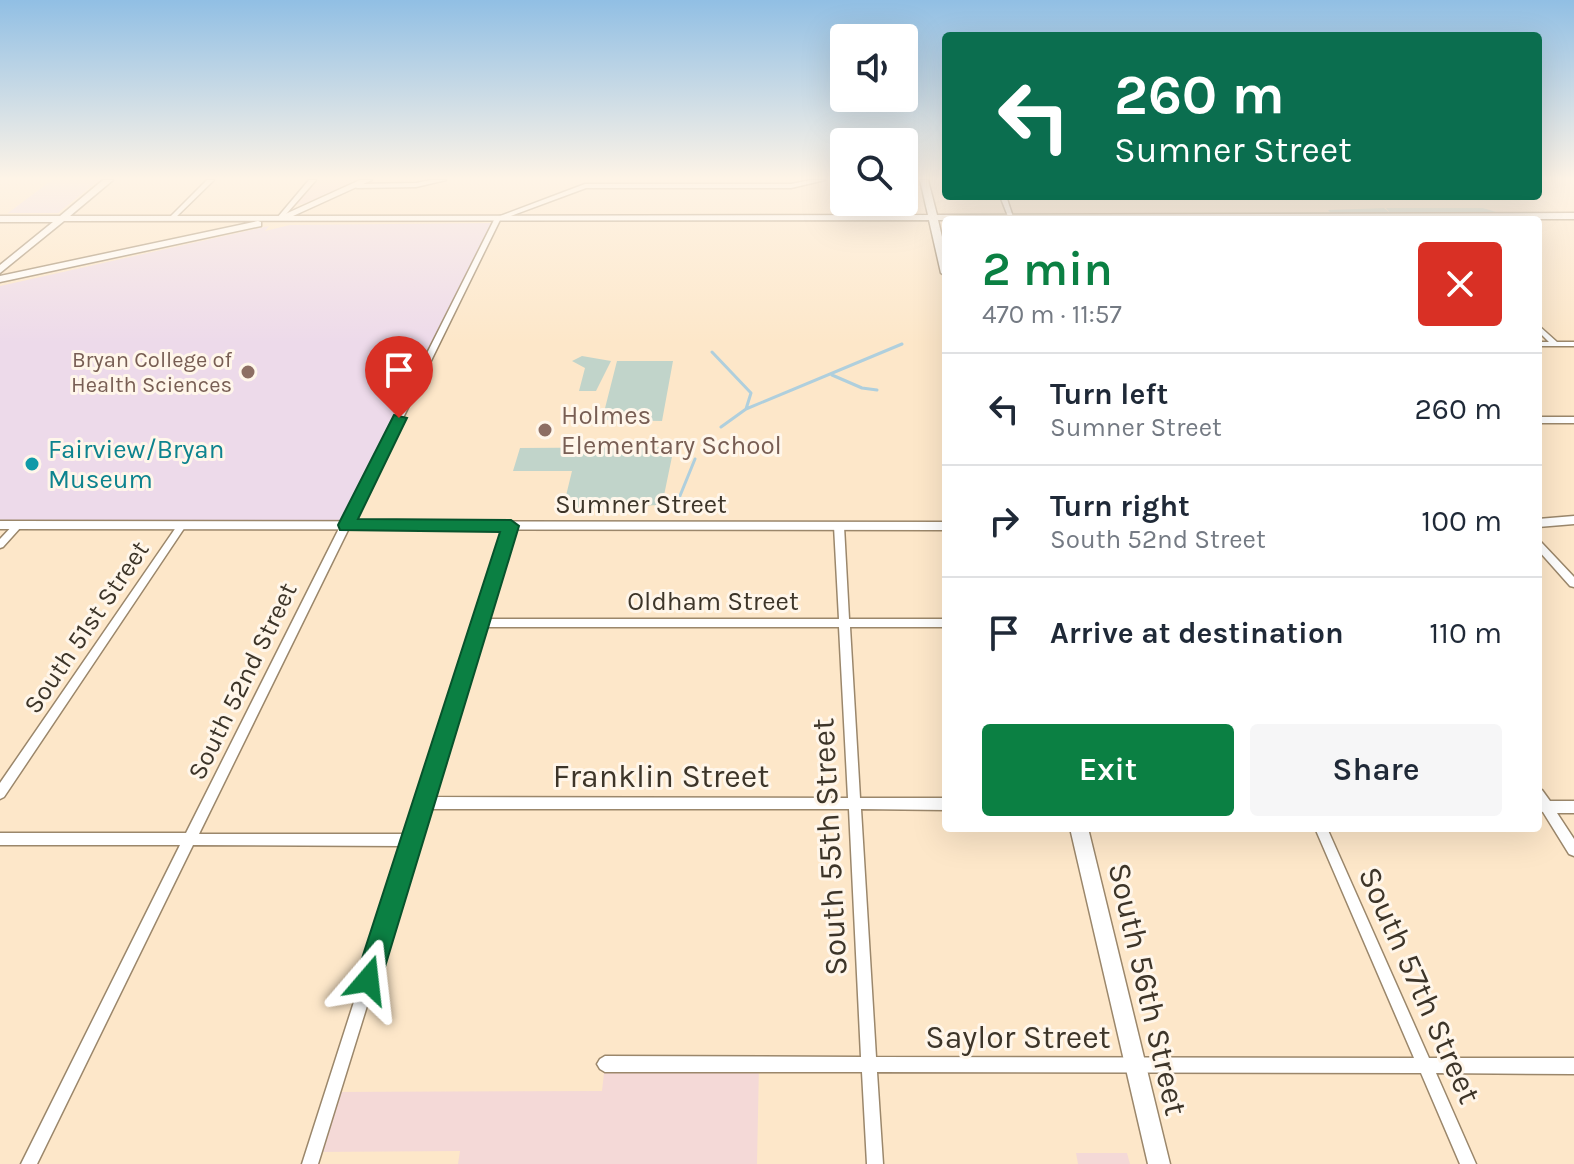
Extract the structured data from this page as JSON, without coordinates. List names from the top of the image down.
{
  "streets": {
    "main road": ["South 56th Street"],
    "street": [
      "Sumner Street",
      "Oldham Street",
      "South 51st Street",
      "South 52nd Street",
      "Franklin Street",
      "South 55th Street",
      "South 57th Street",
      "Saylor Street"
    ]
  },
  "crossings": [
    ["Sumner Street", "South 51st Street"],
    ["Sumner Street", "South 52nd Street"],
    ["Sumner Street", "South 55th Street"],
    ["Oldham Street", "South 55th Street"],
    ["Franklin Street", "South 55th Street"],
    ["South 55th Street", "Saylor Street"],
    ["South 57th Street", "Saylor Street"],
    ["South 56th Street", "Saylor Street"]
  ],
  "places": ["Bryan College of Health Sciences", "Holmes Elementary School", "Fairview/Bryan Museum"],
  "page": {
    "turn": ["260 m", "Sumner Street"],
    "heading": ["2 min", "470 m · 11:57"],
    "list": [
      {
        "name": "Turn left",
        "note": "Sumner Street",
        "value": "260 m"
      },
      {
        "name": "Turn right",
        "note": "South 52nd Street",
        "value": "100 m"
      },
      {
        "name": "Arrive at destination",
        "value": "110 m"
      }
    ],
    "buttons": ["Exit", "Share"]
  }
}
